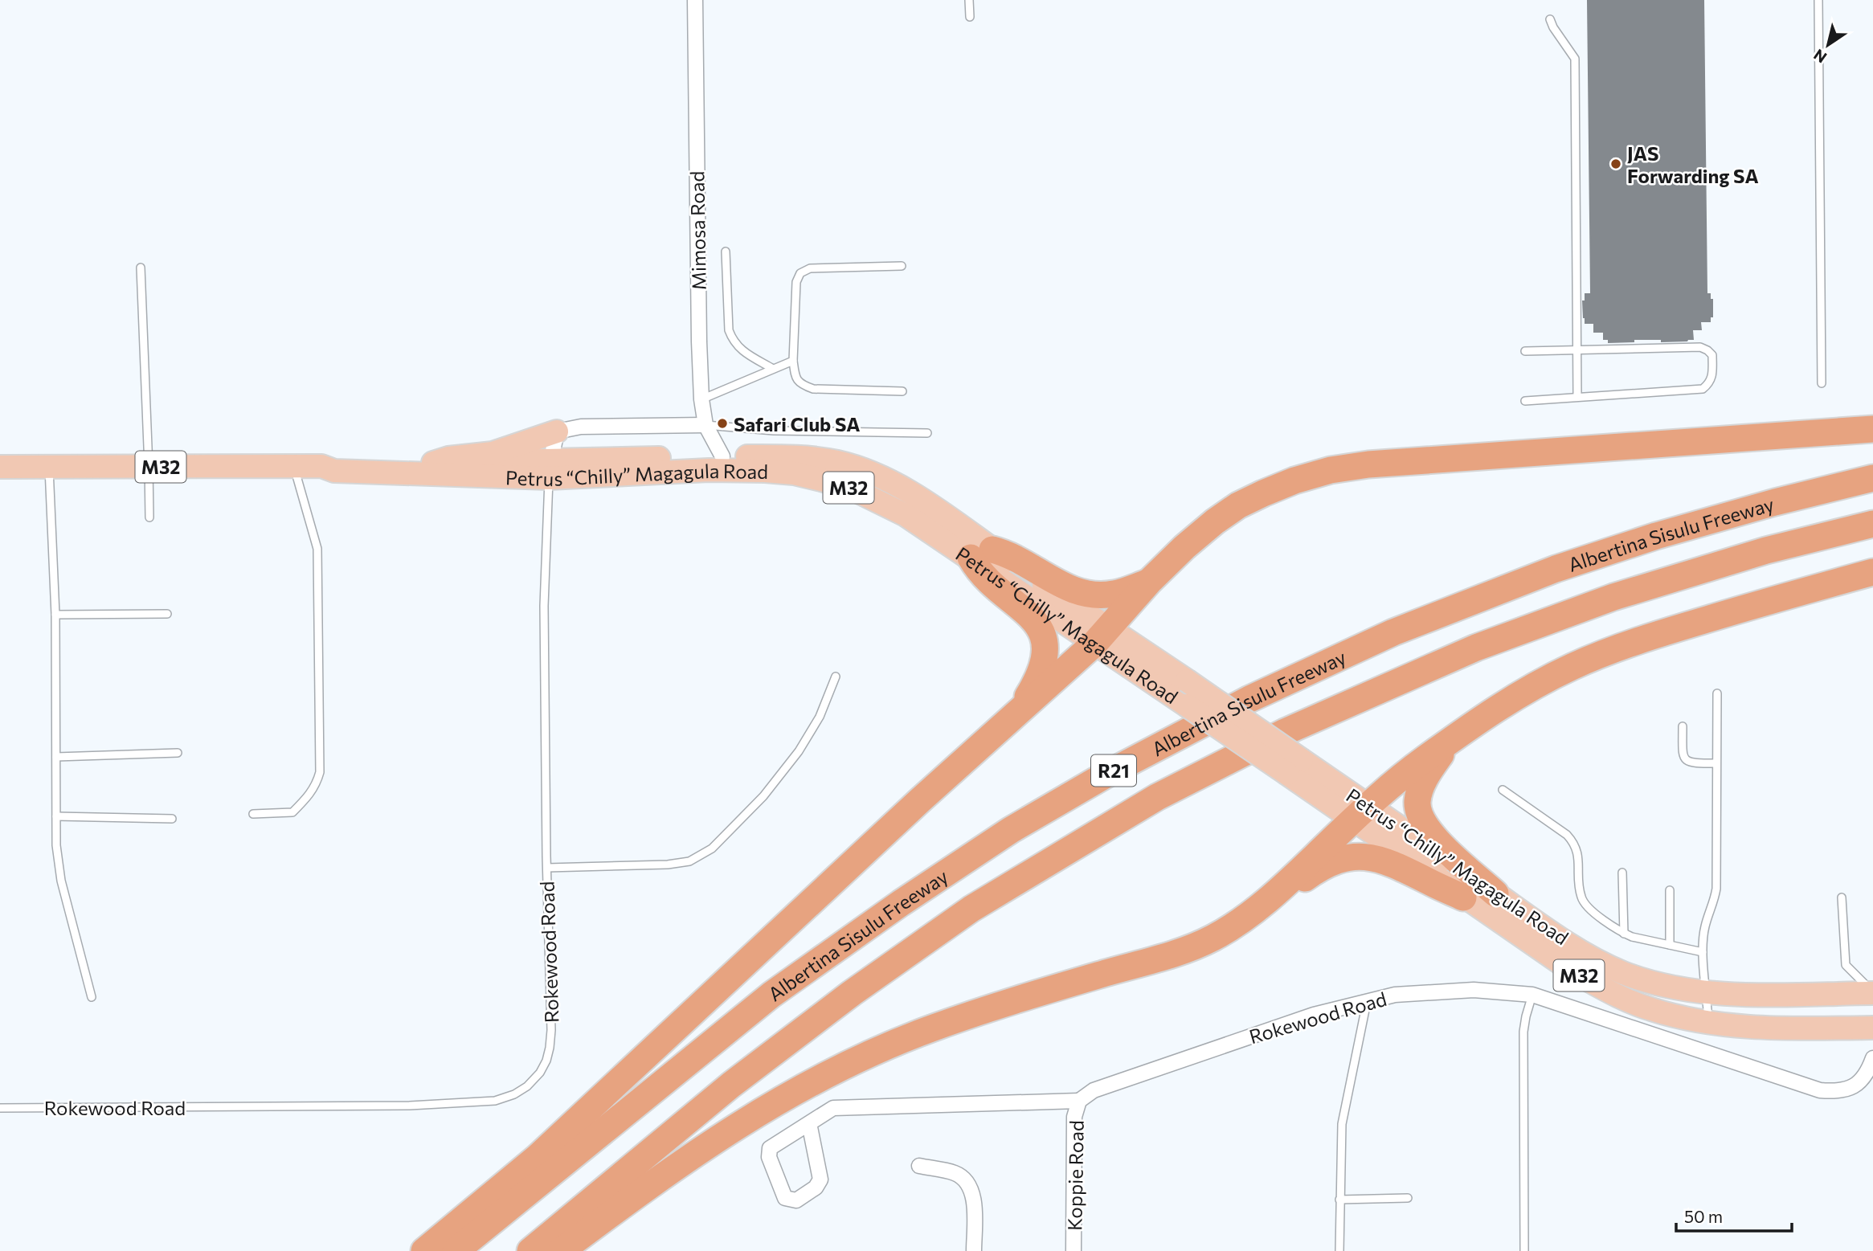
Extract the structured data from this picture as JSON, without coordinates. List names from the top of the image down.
{
  "streets": {
    "highway": ["Albertina Sisulu Freeway", "R21"],
    "main road": ["M32", "Petrus “Chilly” Magagula Road"],
    "street": ["Mimosa Road", "Rokewood Road", "Koppie Road"]
  },
  "crossings": [
    ["Mimosa Road", "Petrus “Chilly” Magagula Road"],
    ["Petrus “Chilly” Magagula Road", "Rokewood Road"],
    ["Rokewood Road", "Koppie Road"]
  ],
  "places": ["JAS Forwarding SA", "Safari Club SA"],
  "scale_bar": "50 m",
  "north": "bottom left"
}
